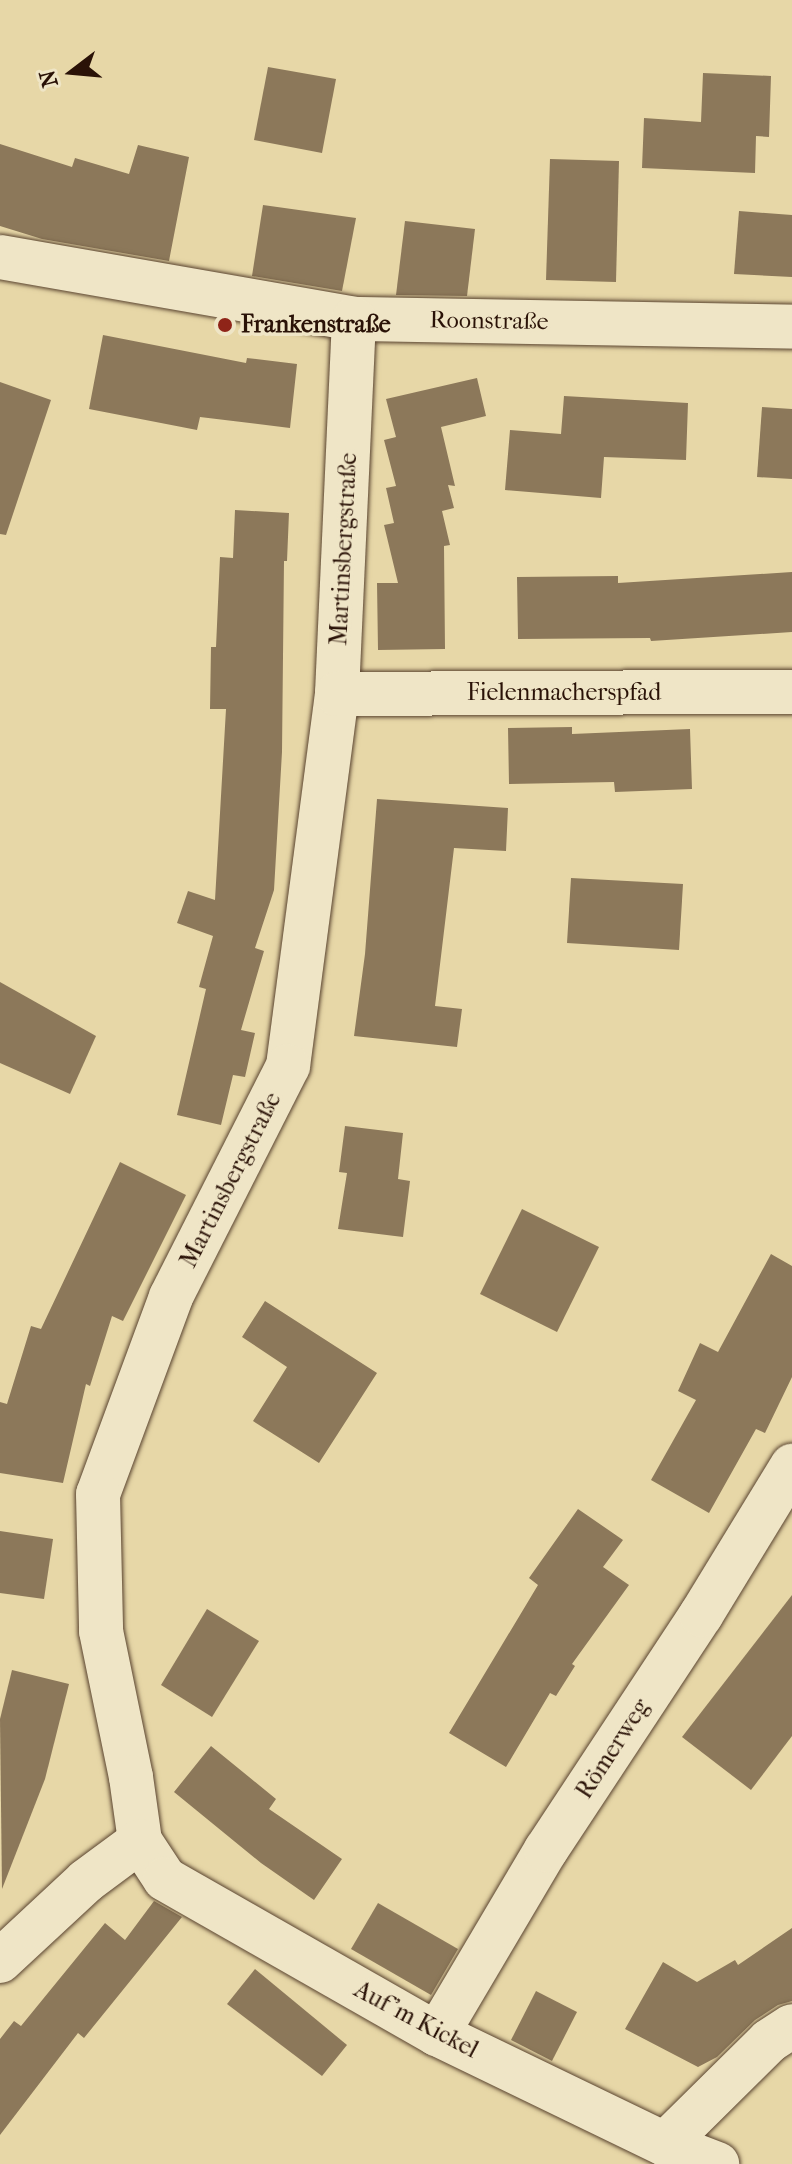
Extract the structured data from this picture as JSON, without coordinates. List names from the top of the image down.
{
  "streets": {
    "street": [
      "Roonstraße",
      "Martinsbergstraße",
      "Fielenmacherspfad",
      "Römerweg",
      "Auf'm Kickel"
    ]
  },
  "crossings": [
    ["Roonstraße", "Martinsbergstraße"],
    ["Martinsbergstraße", "Fielenmacherspfad"],
    ["Martinsbergstraße", "Auf'm Kickel"],
    ["Römerweg", "Auf'm Kickel"]
  ],
  "places": ["Frankenstraße"],
  "north": "left"
}
